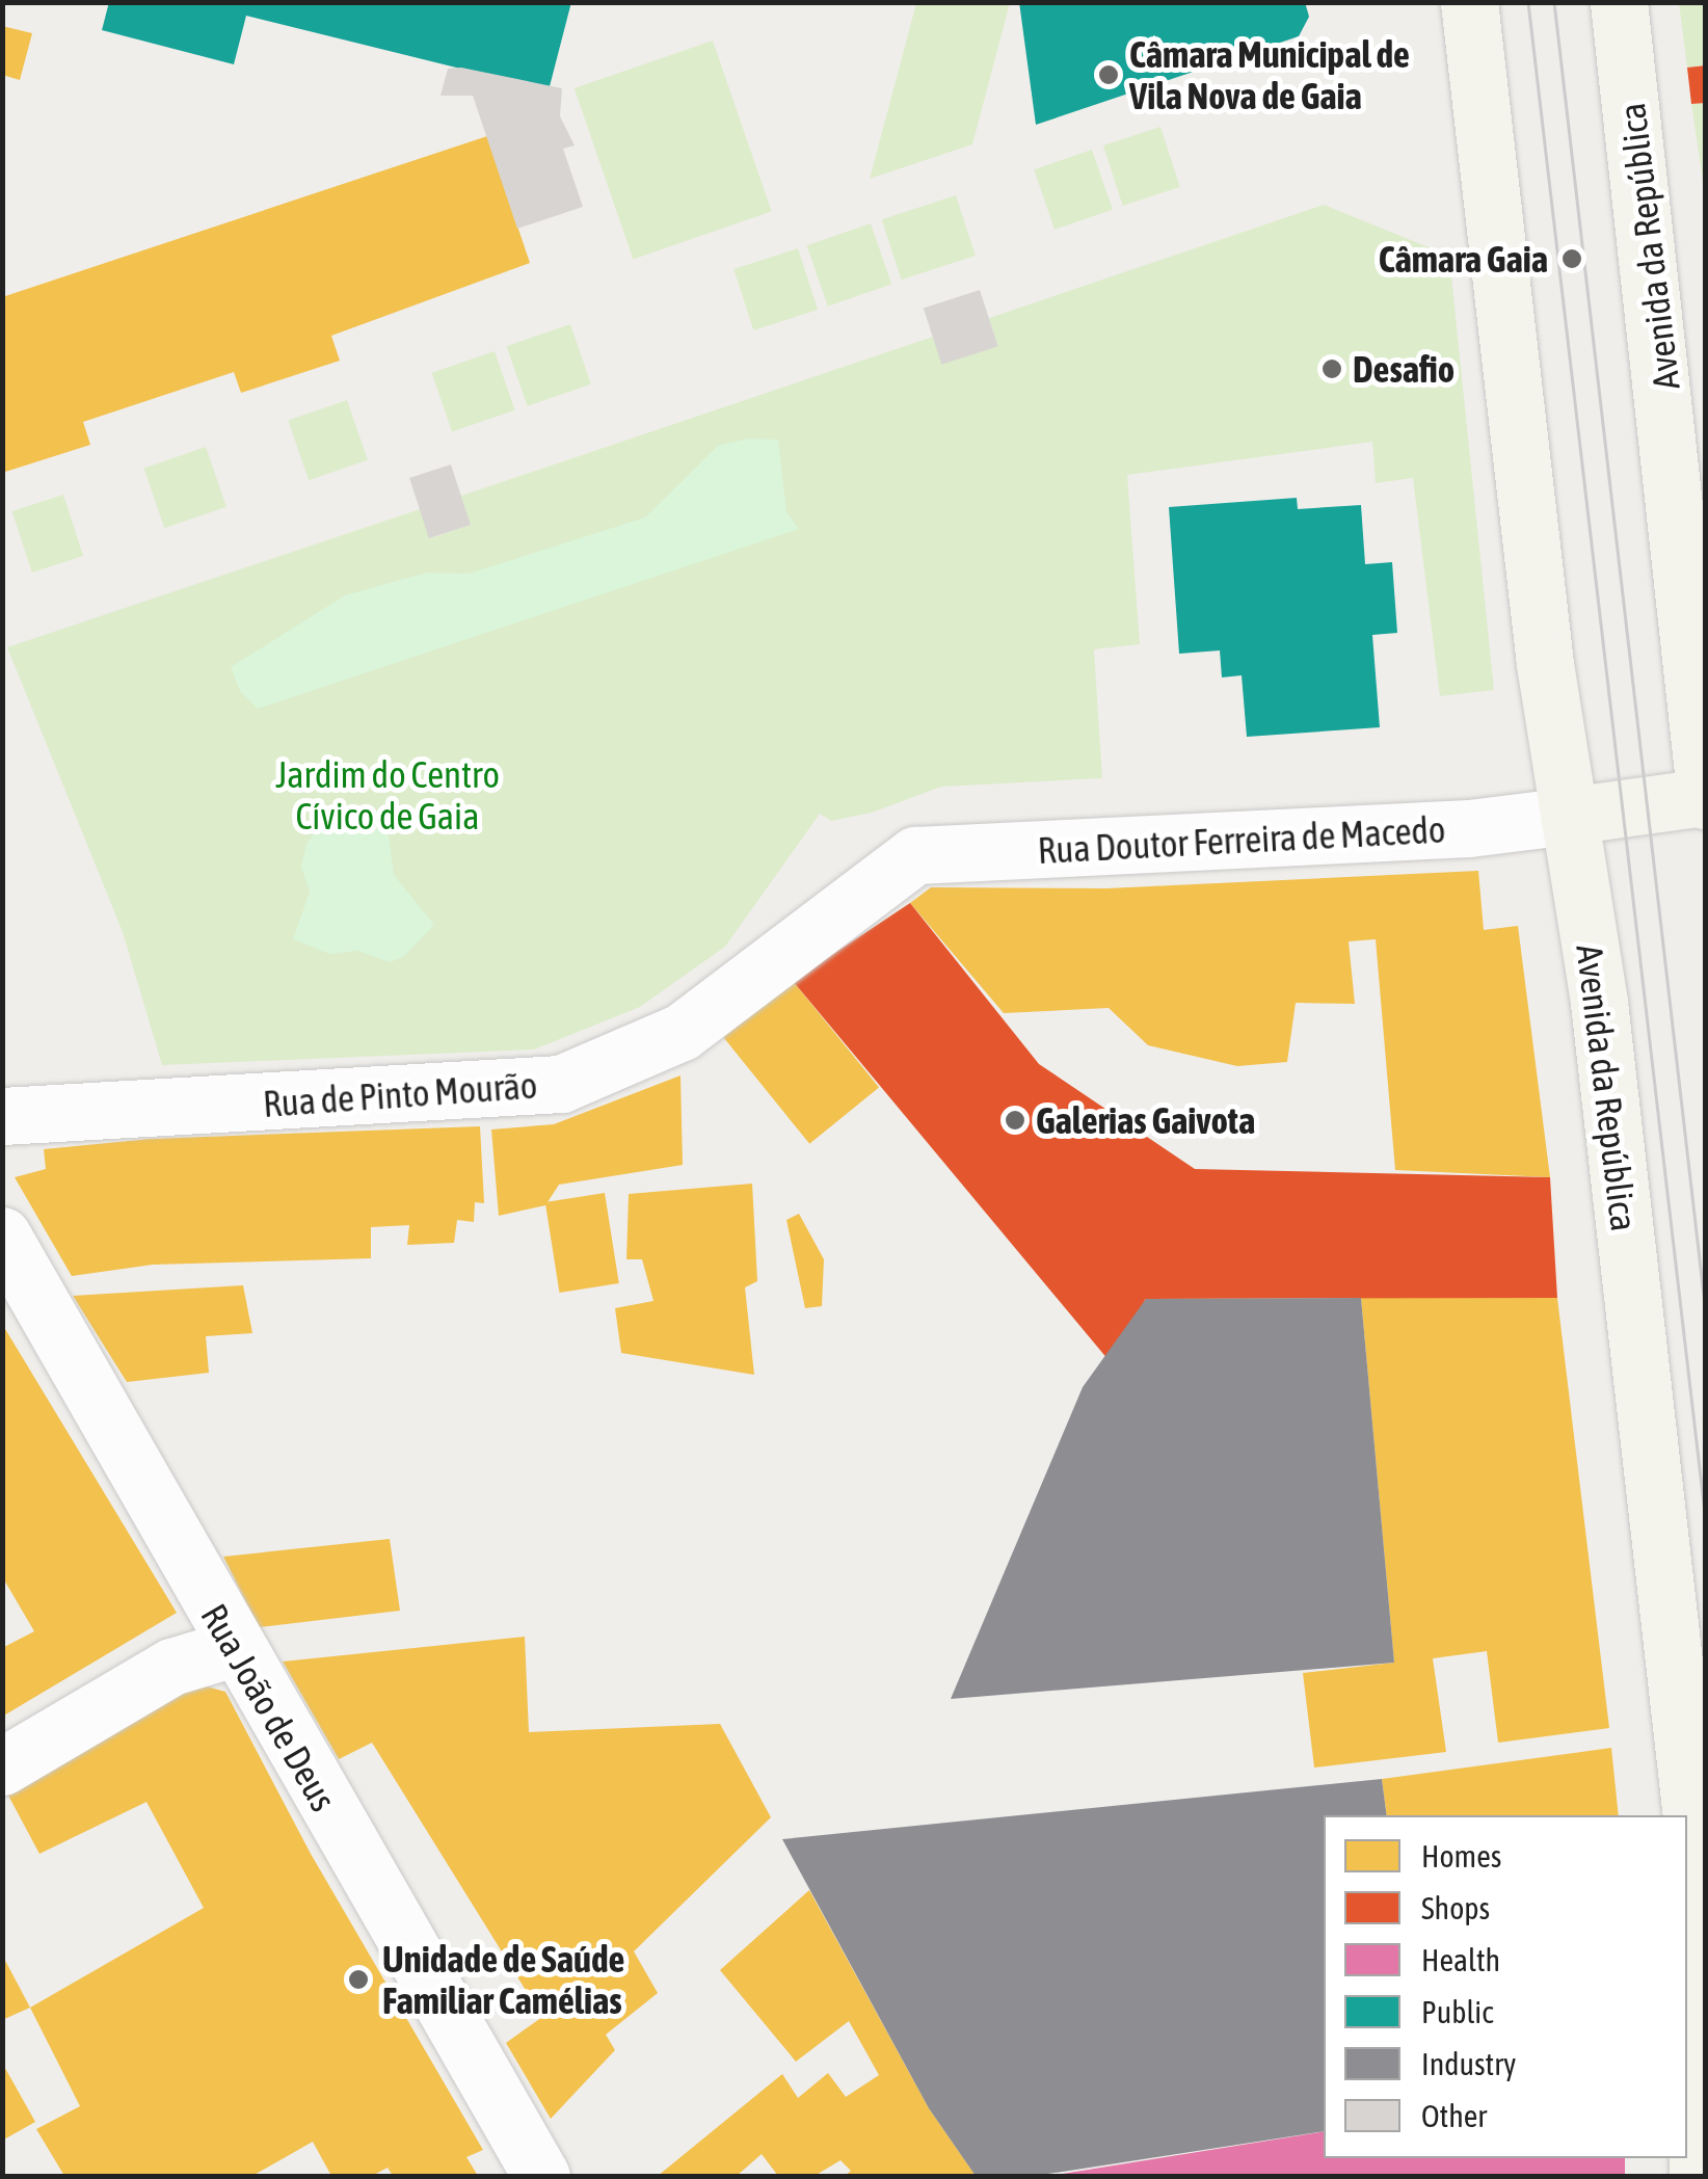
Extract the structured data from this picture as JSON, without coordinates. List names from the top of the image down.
{
  "streets": {
    "main road": ["Avenida da República"],
    "street": ["Rua Doutor Ferreira de Macedo", "Rua de Pinto Mourão", "Rua João de Deus"]
  },
  "crossings": [
    ["Avenida da República", "Rua Doutor Ferreira de Macedo"],
    ["Rua Doutor Ferreira de Macedo", "Rua de Pinto Mourão"]
  ],
  "parks": ["Jardim do Centro Cívico de Gaia"],
  "places": [
    "Câmara Municipal de Vila Nova de Gaia",
    "Câmara Gaia",
    "Desafio",
    "Galerias Gaivota",
    "Unidade de Saúde Familiar Camélias"
  ],
  "legend": [
    "Homes",
    "Shops",
    "Health",
    "Public",
    "Industry",
    "Other"
  ]
}
